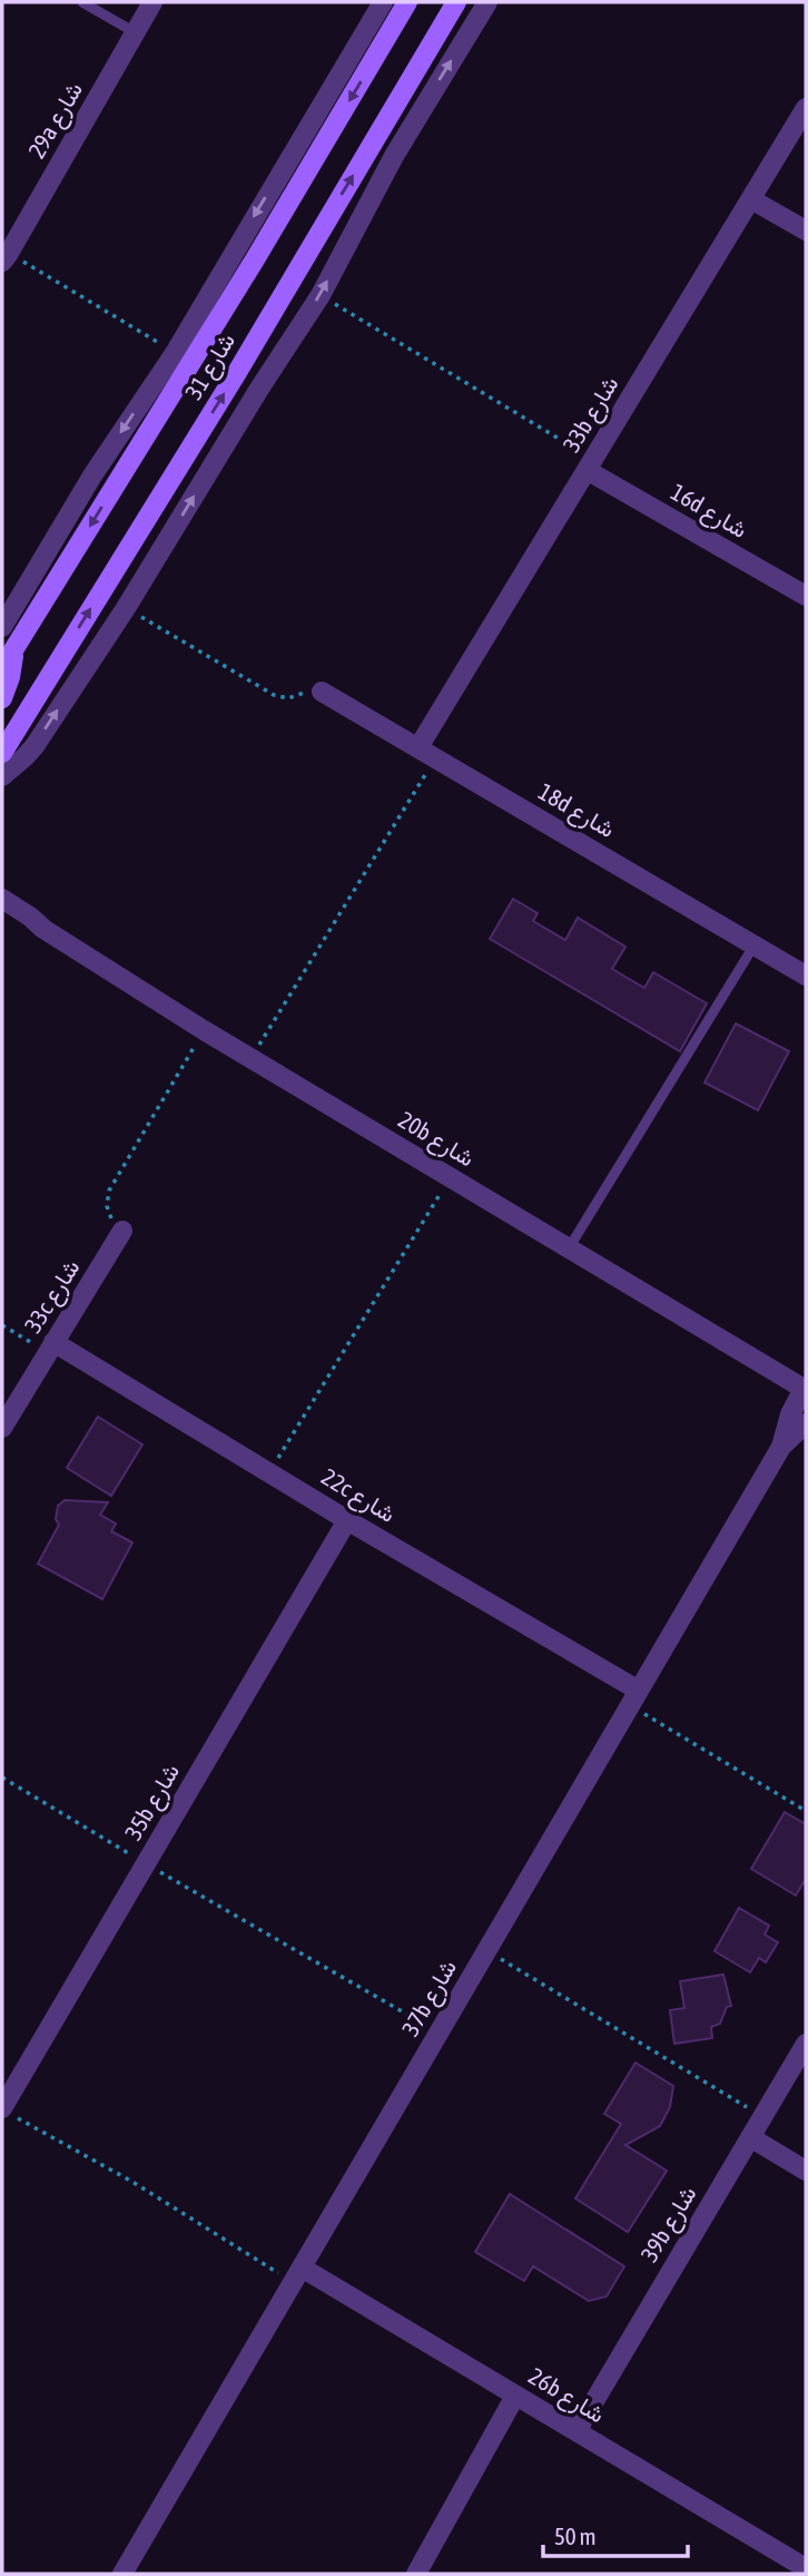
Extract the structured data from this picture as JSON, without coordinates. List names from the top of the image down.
{
  "streets": {
    "street": [
      "29a شارع",
      "شارع 31",
      "33b شارع",
      "16d شارع",
      "18d شارع",
      "20b شارع",
      "33c شارع",
      "22c شارع",
      "35b شارع",
      "37b شارع",
      "39b شارع",
      "26b شارع"
    ]
  },
  "crossings": [
    ["33b شارع", "16d شارع"],
    ["33b شارع", "18d شارع"],
    ["20b شارع", "37b شارع"],
    ["33c شارع", "22c شارع"],
    ["22c شارع", "35b شارع"],
    ["22c شارع", "37b شارع"],
    ["37b شارع", "26b شارع"],
    ["39b شارع", "26b شارع"]
  ],
  "scale_bar": "50 m"
}
